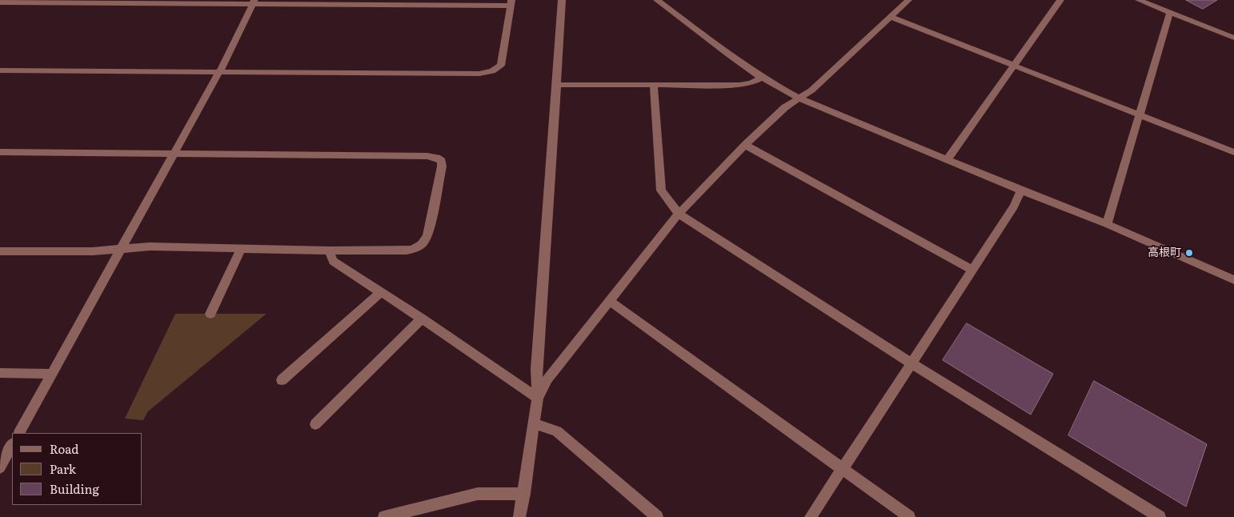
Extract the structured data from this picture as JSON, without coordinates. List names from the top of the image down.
{
  "places": ["高根町"],
  "legend": ["Road", "Park", "Building"]
}
